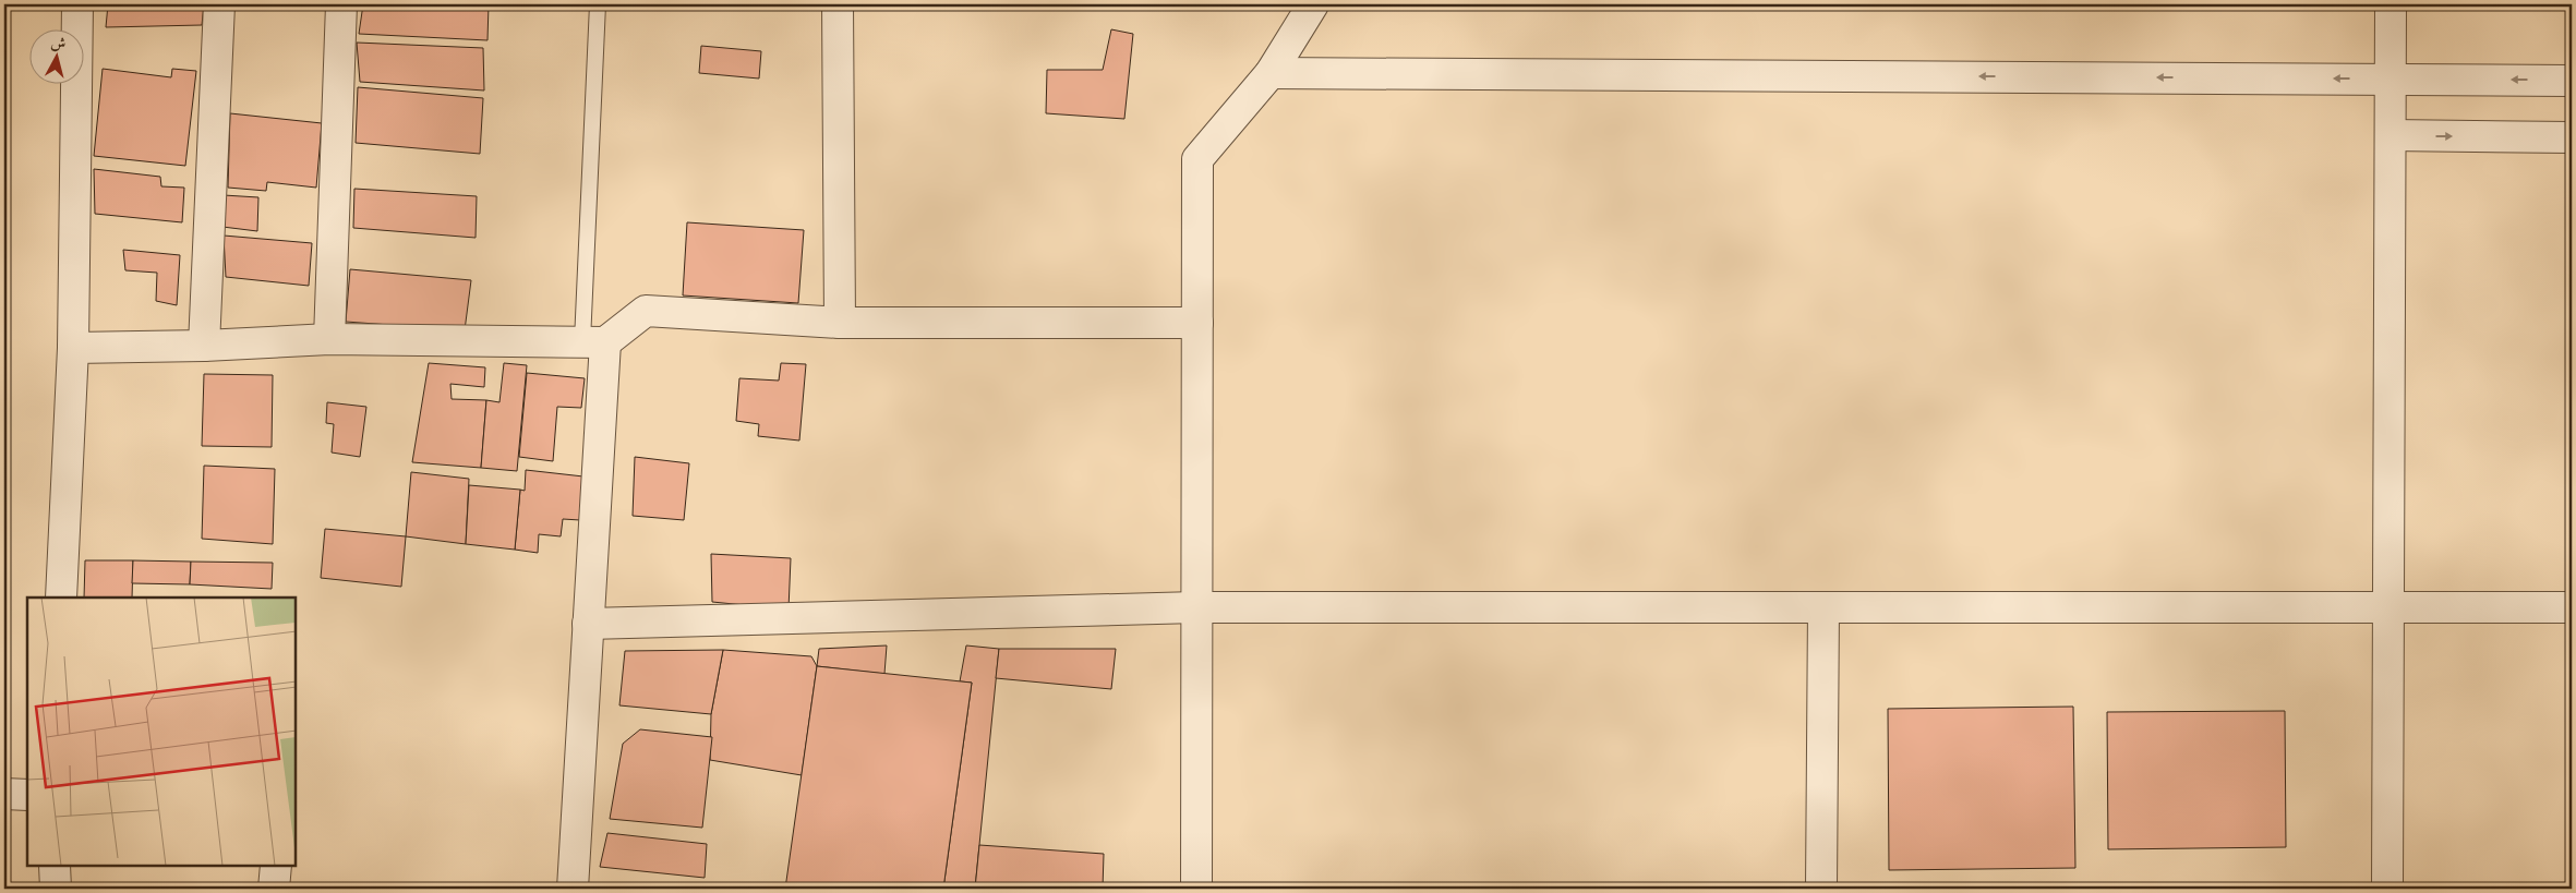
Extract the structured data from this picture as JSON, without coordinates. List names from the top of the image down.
{
  "north": "top"
}
